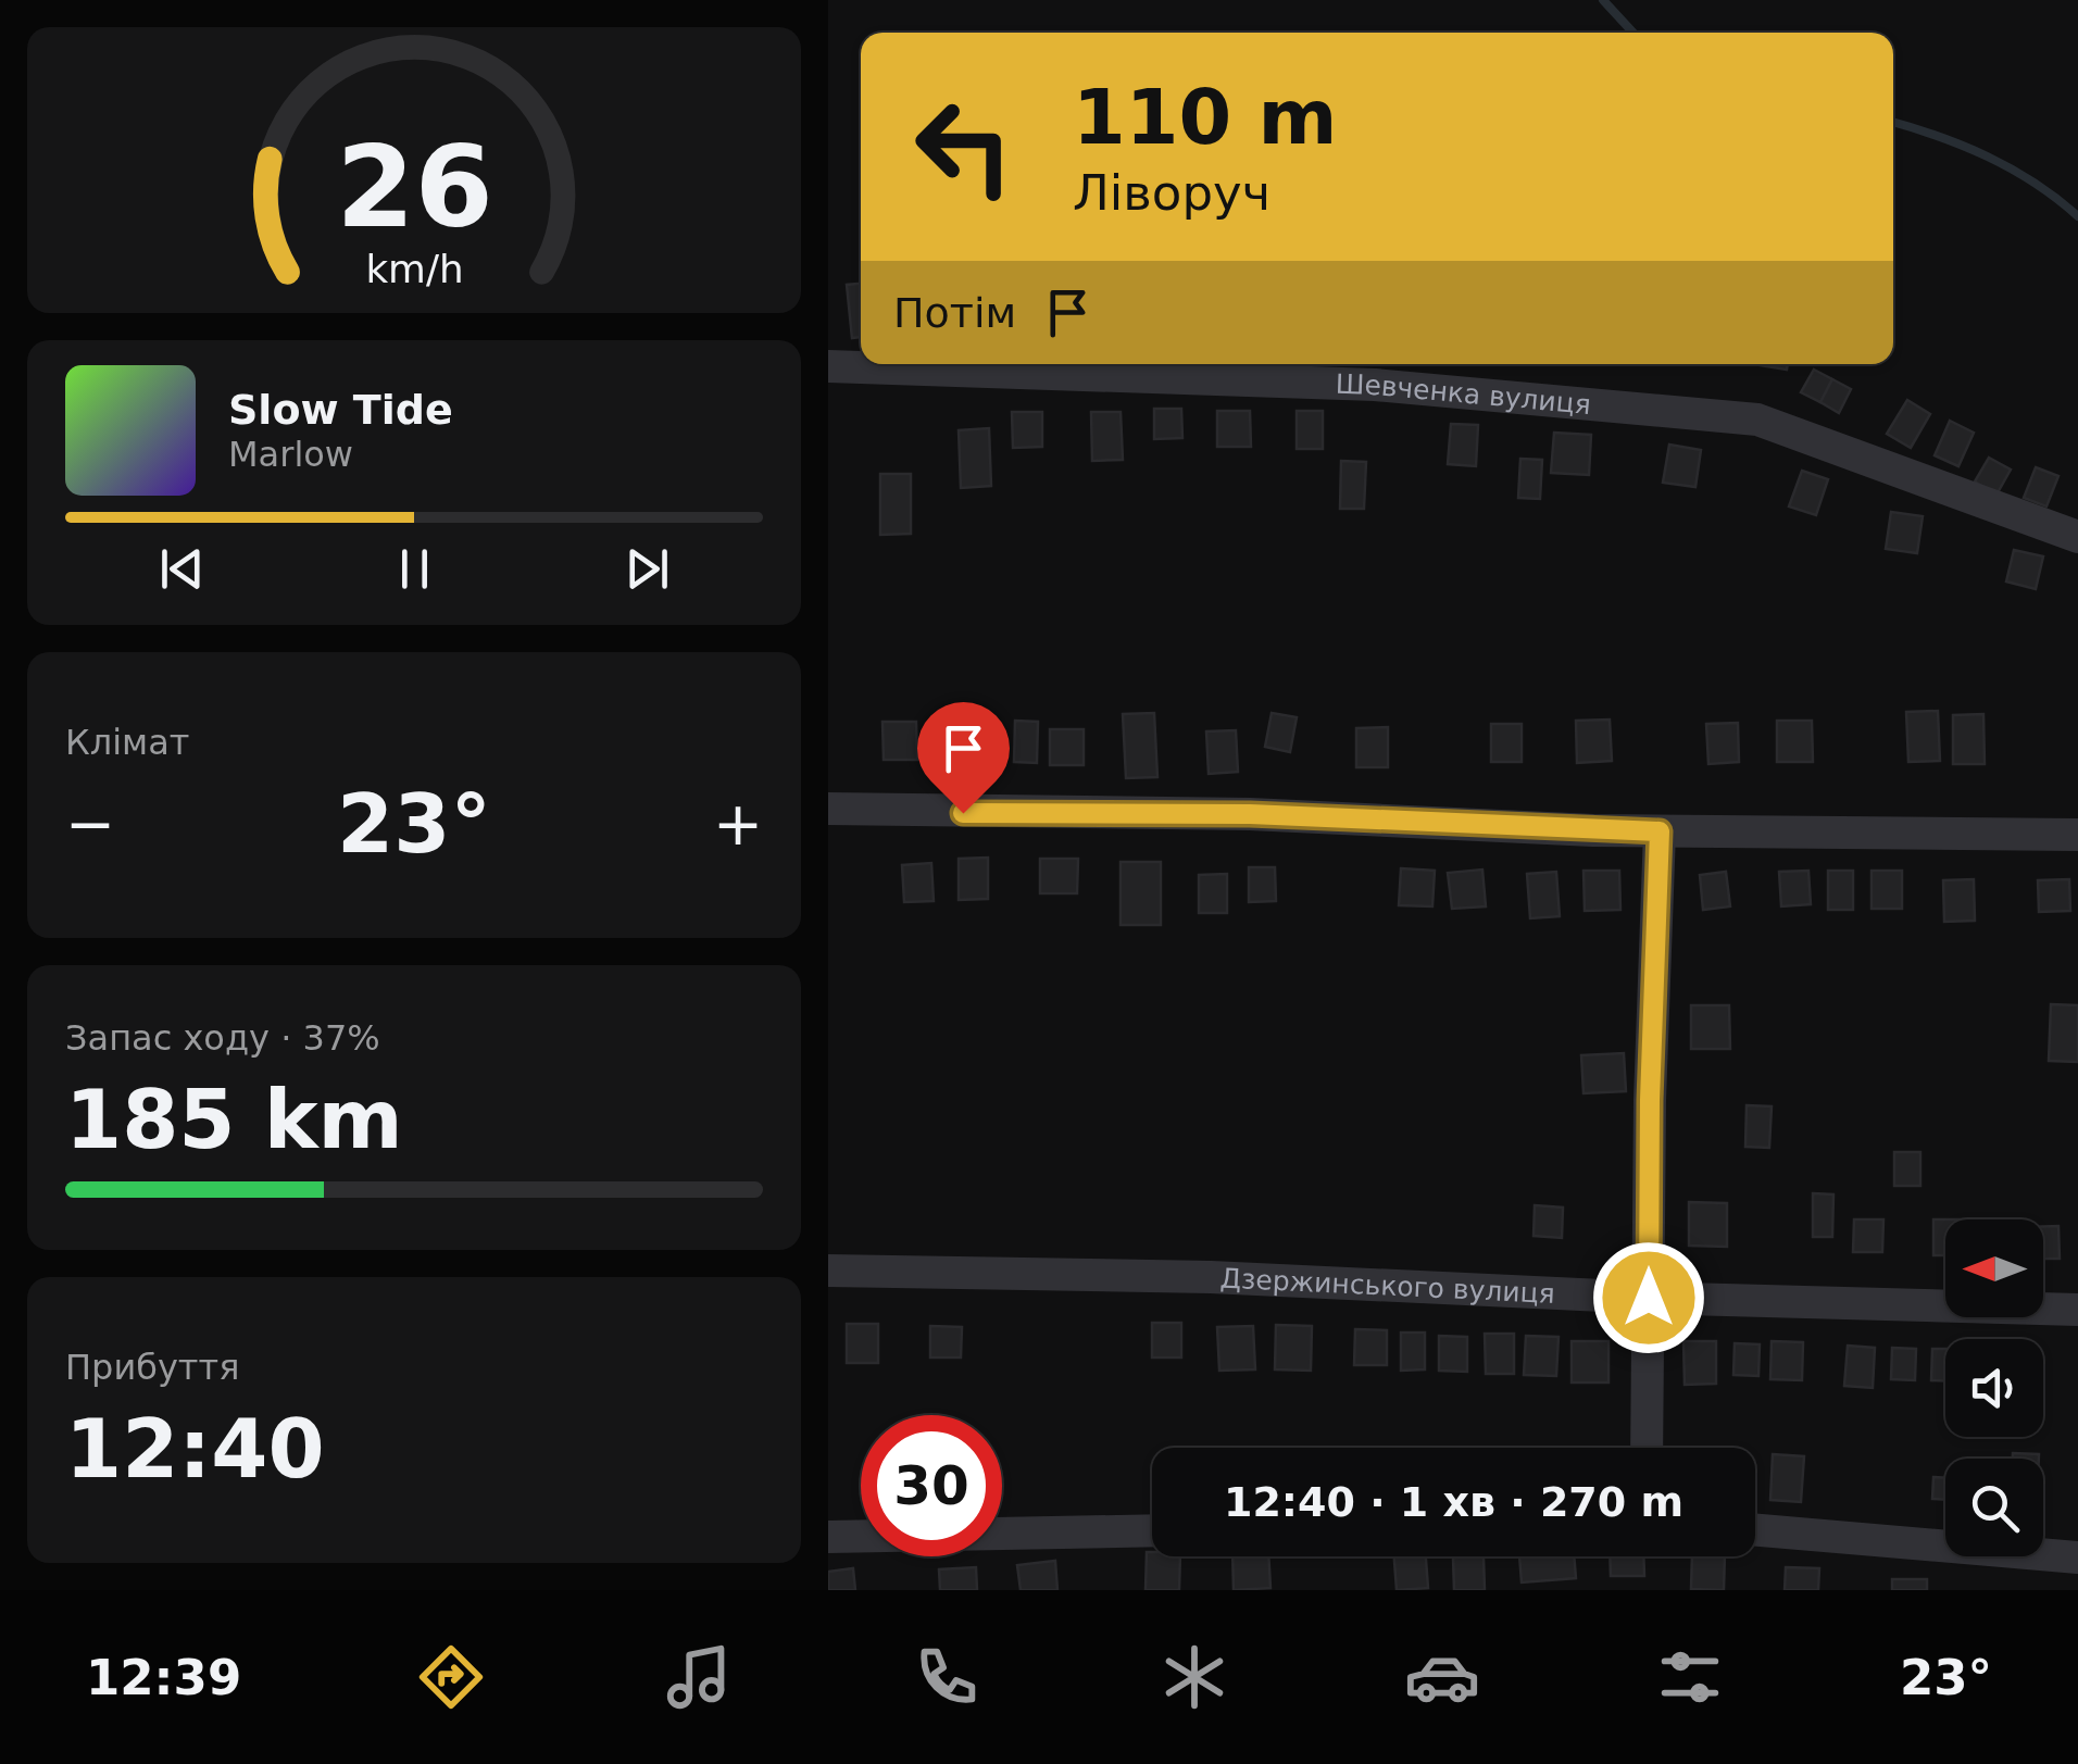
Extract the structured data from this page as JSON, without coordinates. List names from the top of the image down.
{
  "streets": {
    "street": ["Шевченка вулиця", "Дзержинського вулиця"]
  },
  "north": "left",
  "page": {
    "turn": ["110 m", "Ліворуч"],
    "then": "Потім",
    "song": ["Slow Tide", "Marlow"],
    "tile": [
      "Клімат",
      ["Запас ходу · 37%", "185 km"],
      ["Прибуття", "12:40"]
    ],
    "heat": ["−", "23°", "+"],
    "limit": "30",
    "trip": "12:40 · 1 хв · 270 m",
    "tabs": ["12:39", "23°"],
    "gauge": ["26", "km/h"]
  }
}
